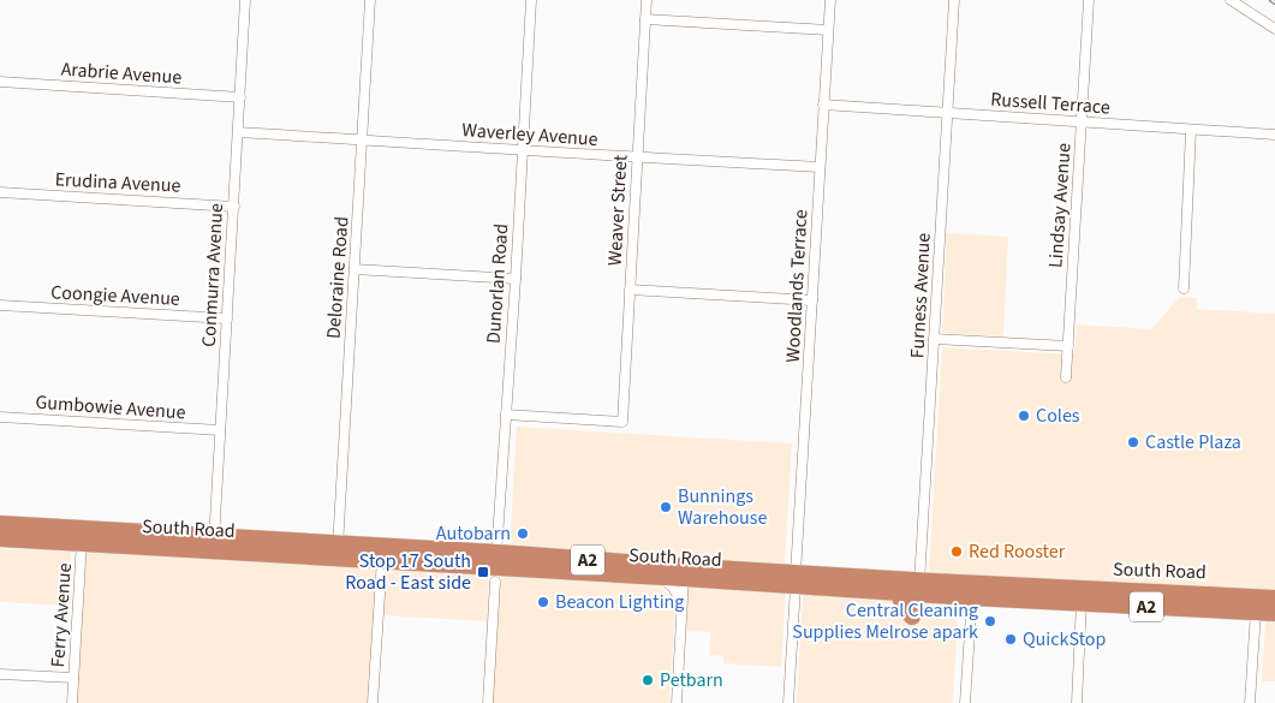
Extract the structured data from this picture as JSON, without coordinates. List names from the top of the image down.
{
  "streets": {
    "highway": ["South Road", "A2"],
    "street": [
      "Arabrie Avenue",
      "Russell Terrace",
      "Waverley Avenue",
      "Erudina Avenue",
      "Lindsay Avenue",
      "Weaver Street",
      "Conmurra Avenue",
      "Deloraine Road",
      "Dunorlan Road",
      "Woodlands Terrace",
      "Coongie Avenue",
      "Furness Avenue",
      "Gumbowie Avenue",
      "Ferry Avenue"
    ]
  },
  "crossings": [
    ["Arabrie Avenue", "Conmurra Avenue"],
    ["Russell Terrace", "Lindsay Avenue"],
    ["Russell Terrace", "Woodlands Terrace"],
    ["Russell Terrace", "Furness Avenue"],
    ["Waverley Avenue", "Weaver Street"],
    ["Waverley Avenue", "Conmurra Avenue"],
    ["Waverley Avenue", "Deloraine Road"],
    ["Waverley Avenue", "Dunorlan Road"],
    ["Waverley Avenue", "Woodlands Terrace"],
    ["Erudina Avenue", "Conmurra Avenue"],
    ["Weaver Street", "Dunorlan Road"],
    ["Conmurra Avenue", "Coongie Avenue"],
    ["Conmurra Avenue", "Gumbowie Avenue"],
    ["Conmurra Avenue", "South Road"],
    ["Deloraine Road", "South Road"],
    ["Dunorlan Road", "South Road"],
    ["Woodlands Terrace", "South Road"],
    ["Furness Avenue", "South Road"],
    ["South Road", "Ferry Avenue"]
  ],
  "places": {
    "other": [
      "Coles",
      "Castle Plaza",
      "Bunnings Warehouse",
      "Autobarn",
      "Red Rooster",
      "Beacon Lighting",
      "Central Cleaning Supplies Melrose apark",
      "QuickStop",
      "Petbarn"
    ],
    "transit": ["Stop 17 South Road - East side"]
  }
}
